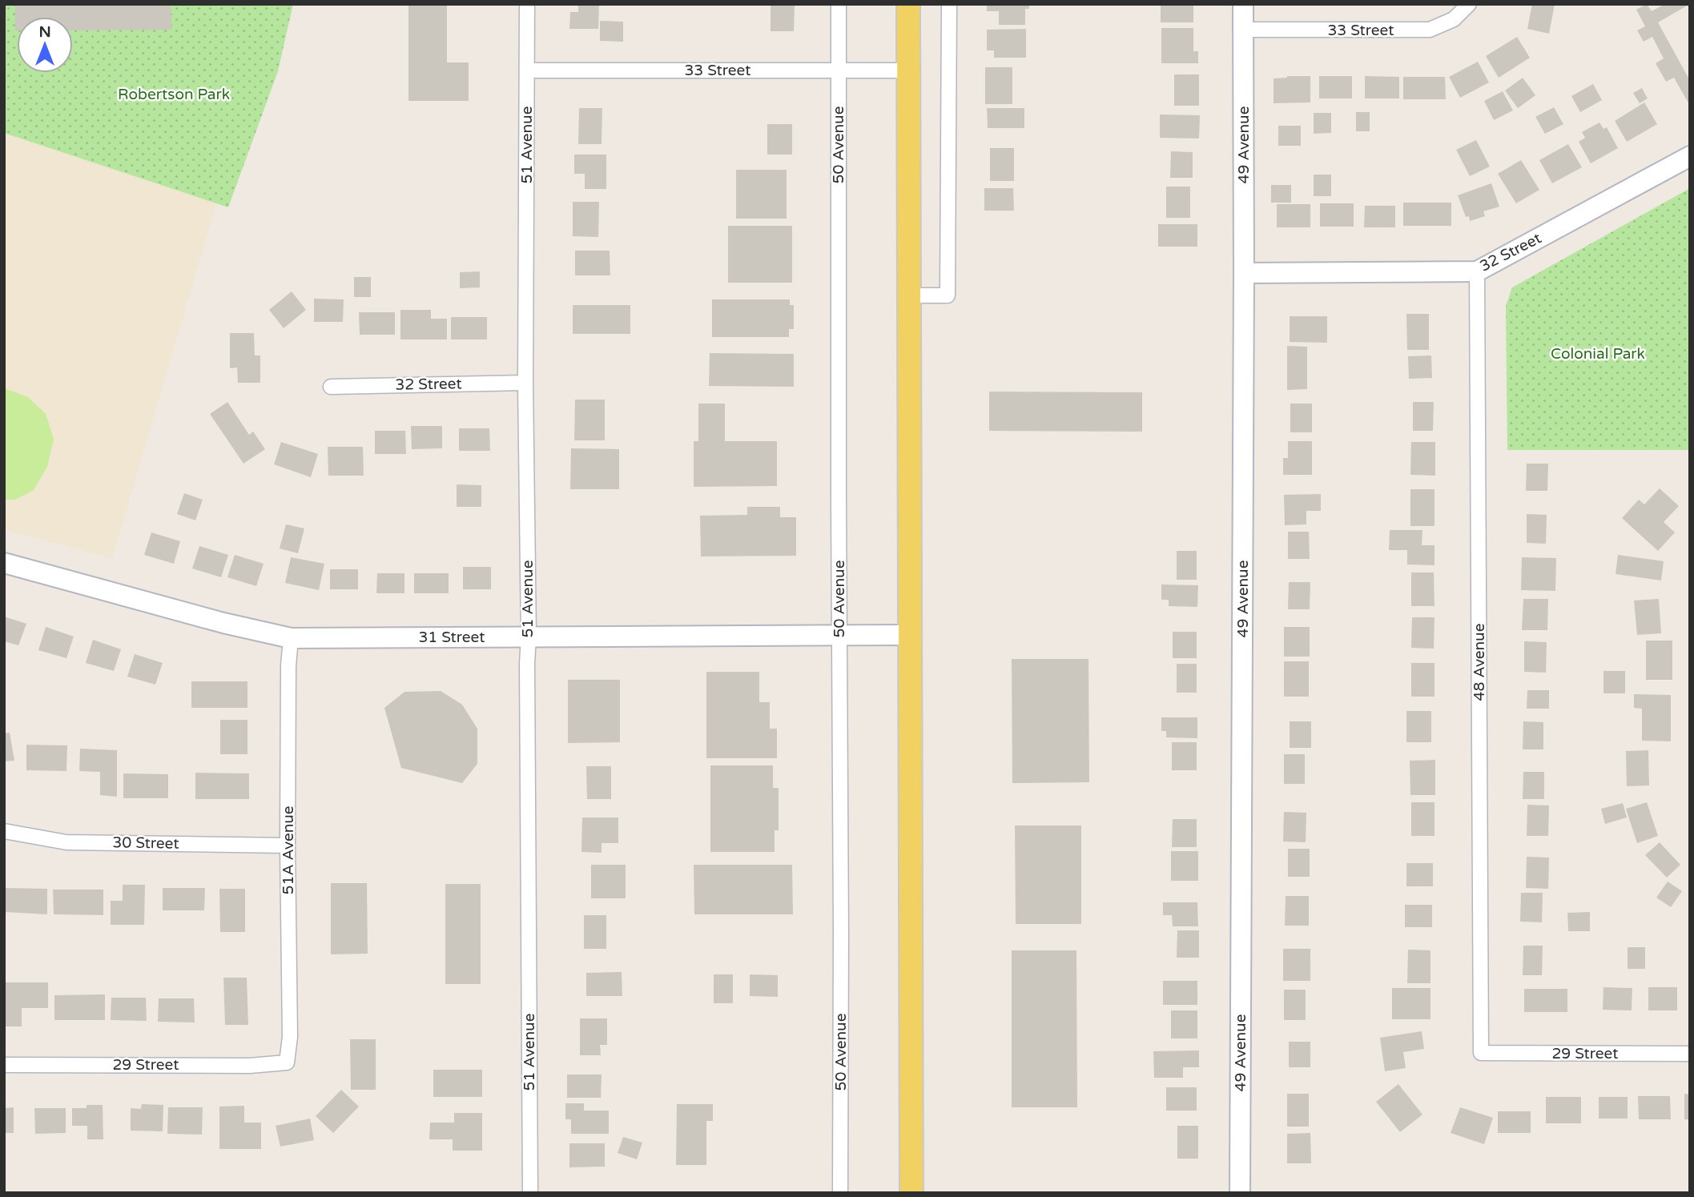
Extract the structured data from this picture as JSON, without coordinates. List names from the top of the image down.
{
  "streets": {
    "street": [
      "33 Street",
      "51 Avenue",
      "50 Avenue",
      "49 Avenue",
      "32 Street",
      "31 Street",
      "48 Avenue",
      "30 Street",
      "51A Avenue",
      "29 Street"
    ]
  },
  "crossings": [
    ["33 Street", "51 Avenue"],
    ["33 Street", "50 Avenue"],
    ["33 Street", "49 Avenue"],
    ["51 Avenue", "32 Street"],
    ["51 Avenue", "31 Street"],
    ["50 Avenue", "31 Street"],
    ["49 Avenue", "32 Street"],
    ["32 Street", "48 Avenue"],
    ["31 Street", "51A Avenue"],
    ["48 Avenue", "29 Street"],
    ["30 Street", "51A Avenue"],
    ["51A Avenue", "29 Street"]
  ],
  "parks": ["Robertson Park", "Colonial Park"],
  "north": "top"
}
